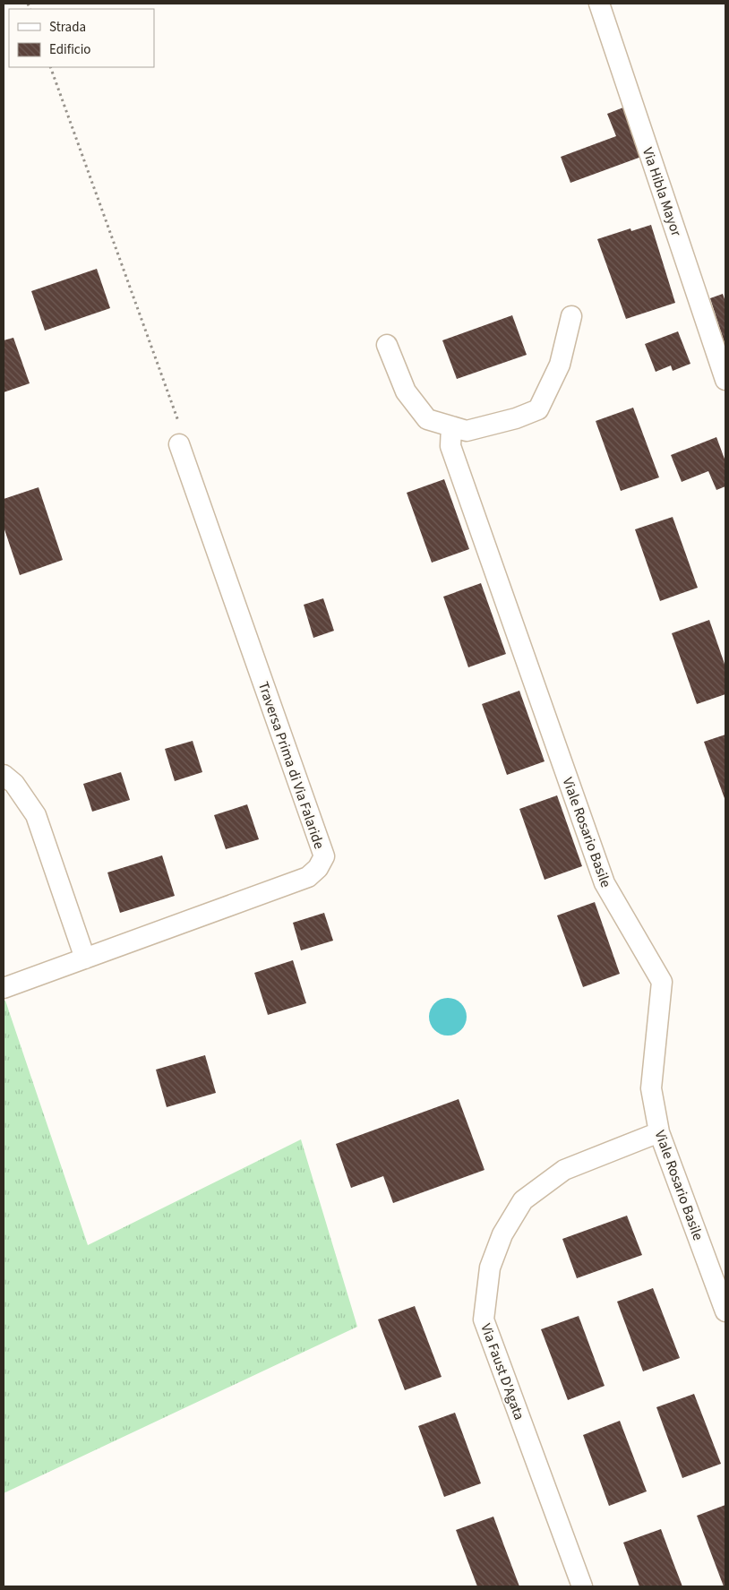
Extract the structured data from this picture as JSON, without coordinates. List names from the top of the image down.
{
  "streets": {
    "street": [
      "Via Hibla Mayor",
      "Traversa Prima di Via Falaride",
      "Viale Rosario Basile",
      "Via Faust D'Agata"
    ]
  },
  "crossings": [
    ["Viale Rosario Basile", "Via Faust D'Agata"]
  ],
  "legend": ["Strada", "Edificio"]
}
